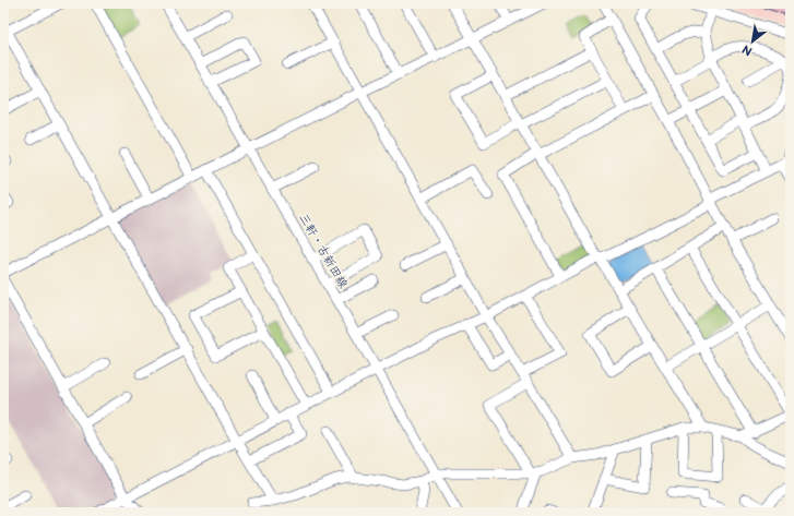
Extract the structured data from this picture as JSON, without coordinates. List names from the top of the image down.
{
  "streets": {
    "street": ["三軒・古新田線"]
  },
  "north": "bottom left"
}
